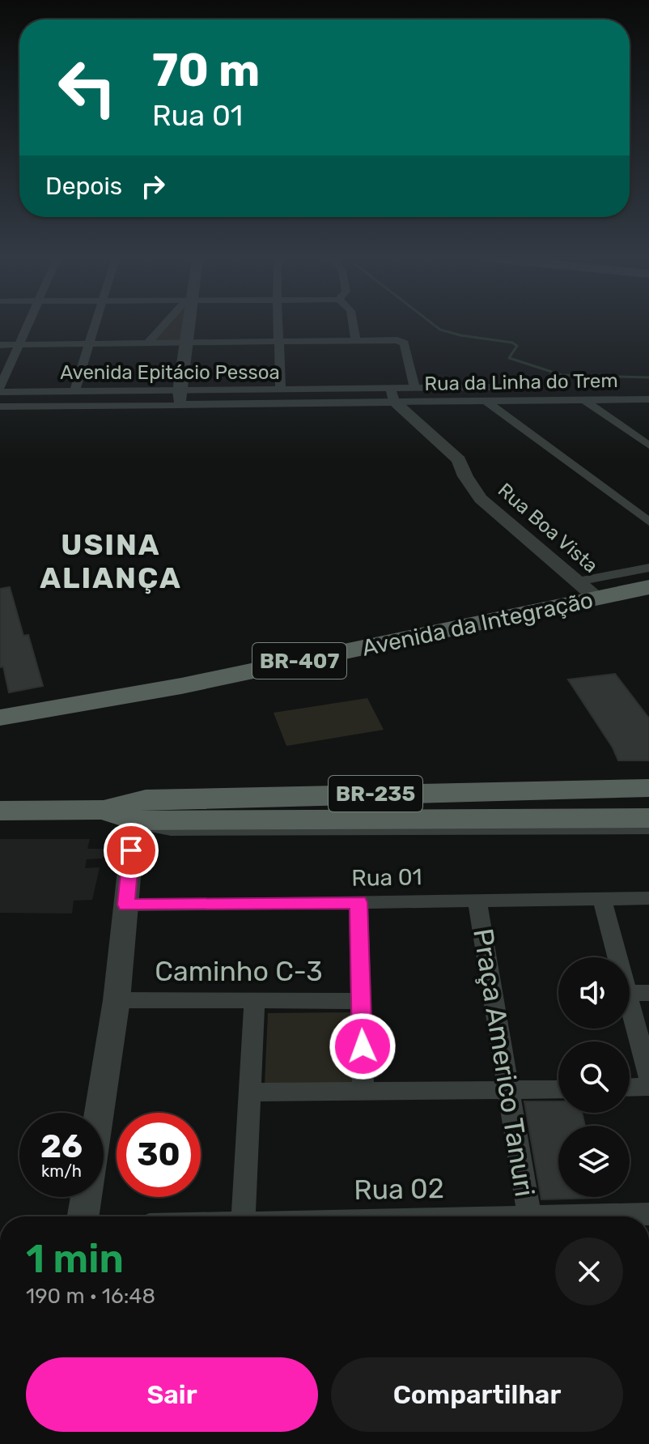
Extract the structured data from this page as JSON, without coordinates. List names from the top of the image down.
{
  "streets": {
    "highway": ["Avenida da Integração", "BR-407", "BR-235"],
    "street": [
      "Avenida Epitácio Pessoa",
      "Rua da Linha do Trem",
      "Rua Boa Vista",
      "Rua 01",
      "Caminho C-3",
      "Praça Americo Tanuri",
      "Rua 02"
    ]
  },
  "crossings": [
    ["Avenida Epitácio Pessoa", "Rua da Linha do Trem"],
    ["Avenida Epitácio Pessoa", "Rua Boa Vista"],
    ["Rua da Linha do Trem", "Rua Boa Vista"],
    ["Rua Boa Vista", "Avenida da Integração"],
    ["Rua 01", "Praça Americo Tanuri"]
  ],
  "districts": ["USINA ALIANÇA"],
  "page": {
    "turn": ["70 m", "Rua 01"],
    "then": "Depois",
    "speed": "26 km/h",
    "limit": "30",
    "heading": ["1 min", "190 m · 16:48"],
    "buttons": ["Sair", "Compartilhar"]
  }
}
